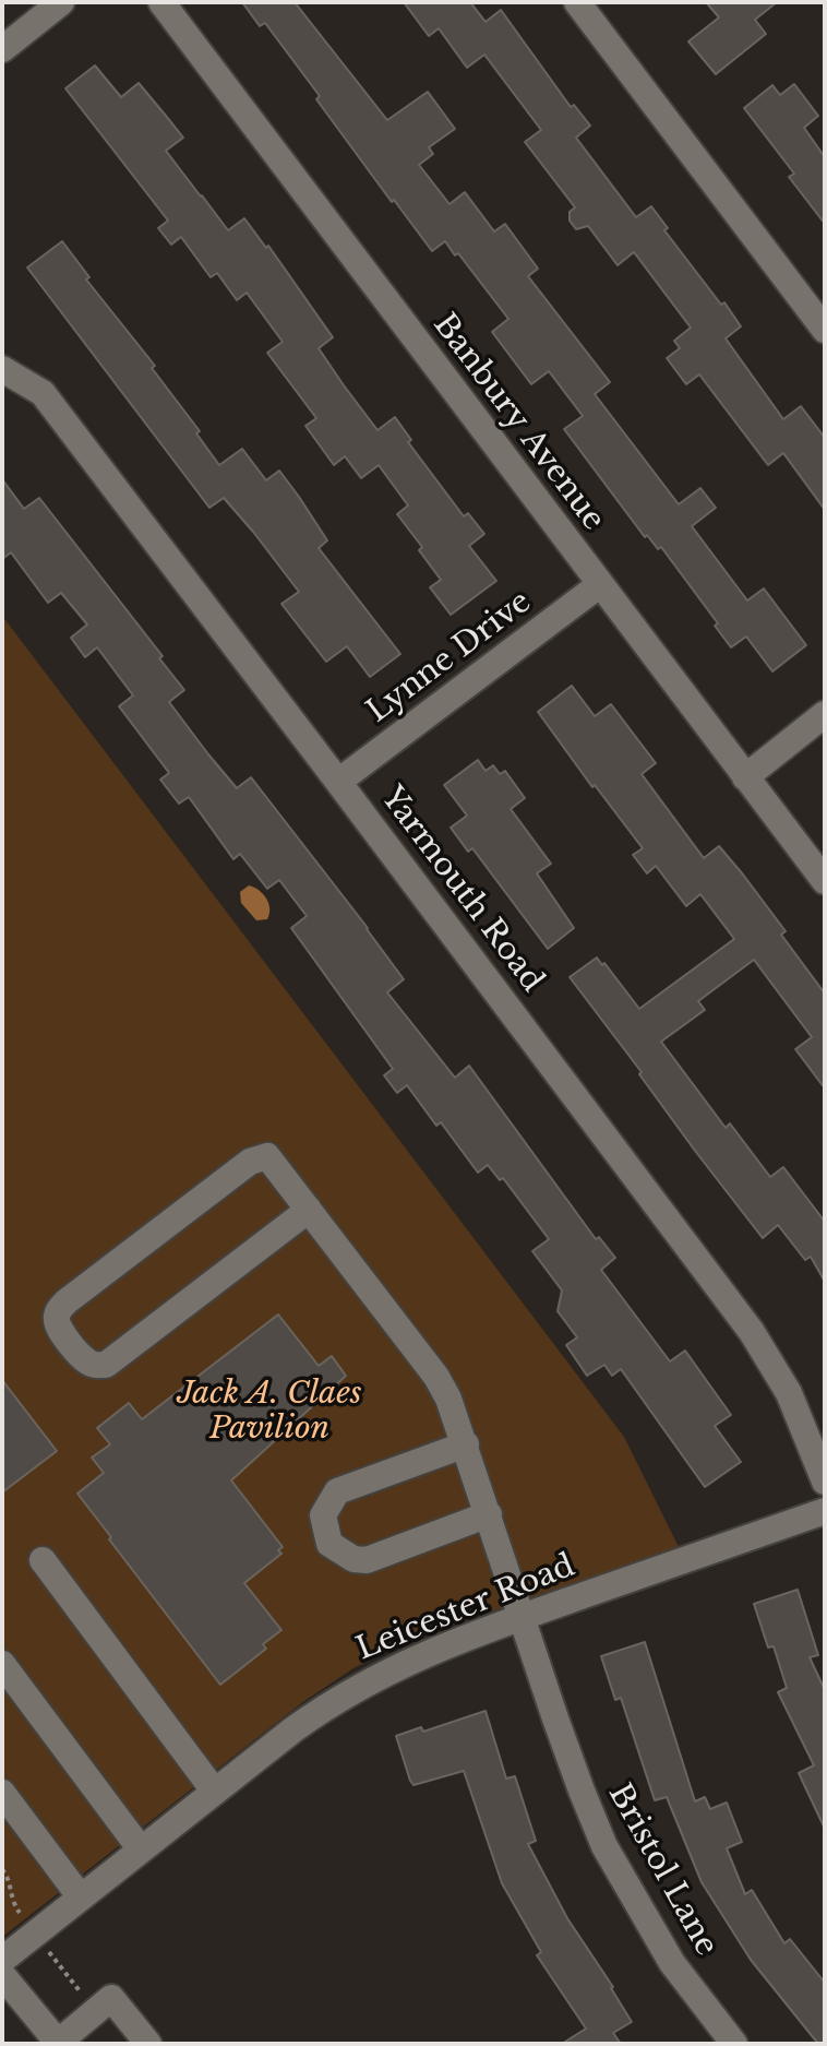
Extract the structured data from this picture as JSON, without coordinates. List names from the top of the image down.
{
  "streets": {
    "street": [
      "Banbury Avenue",
      "Lynne Drive",
      "Yarmouth Road",
      "Leicester Road",
      "Bristol Lane"
    ]
  },
  "crossings": [
    ["Banbury Avenue", "Lynne Drive"],
    ["Lynne Drive", "Yarmouth Road"],
    ["Leicester Road", "Bristol Lane"]
  ],
  "parks": ["Jack A. Claes Pavilion"]
}
